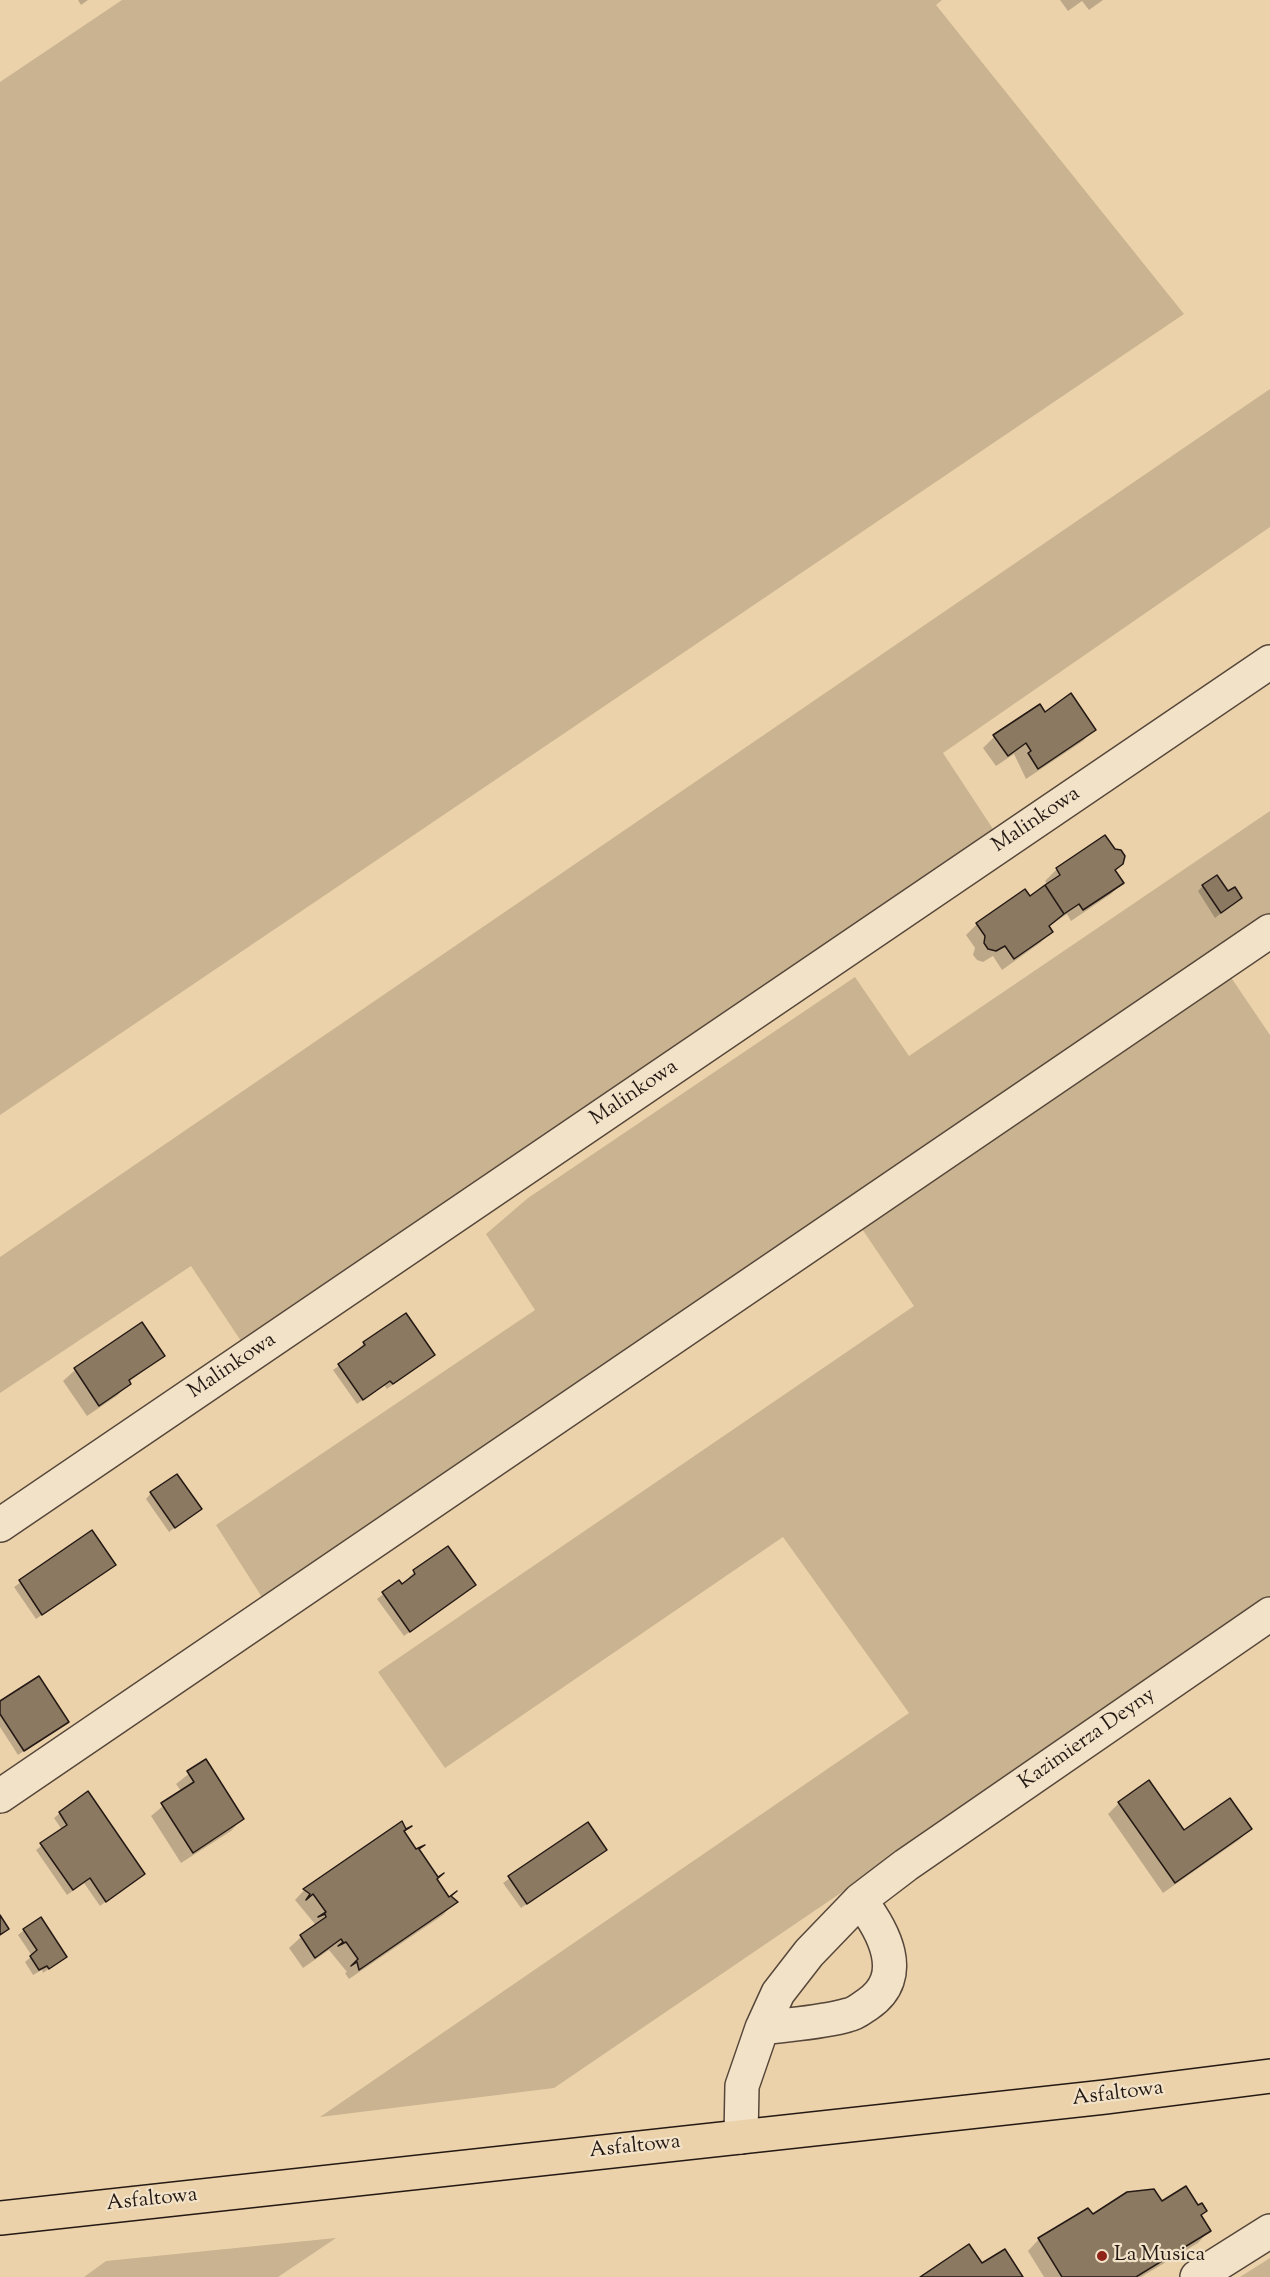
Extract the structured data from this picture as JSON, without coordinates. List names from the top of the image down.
{
  "streets": {
    "main road": ["Asfaltowa"],
    "street": ["Malinkowa", "Kazimierza Deyny"]
  },
  "crossings": [
    ["Kazimierza Deyny", "Asfaltowa"]
  ],
  "places": ["La Musica"]
}
